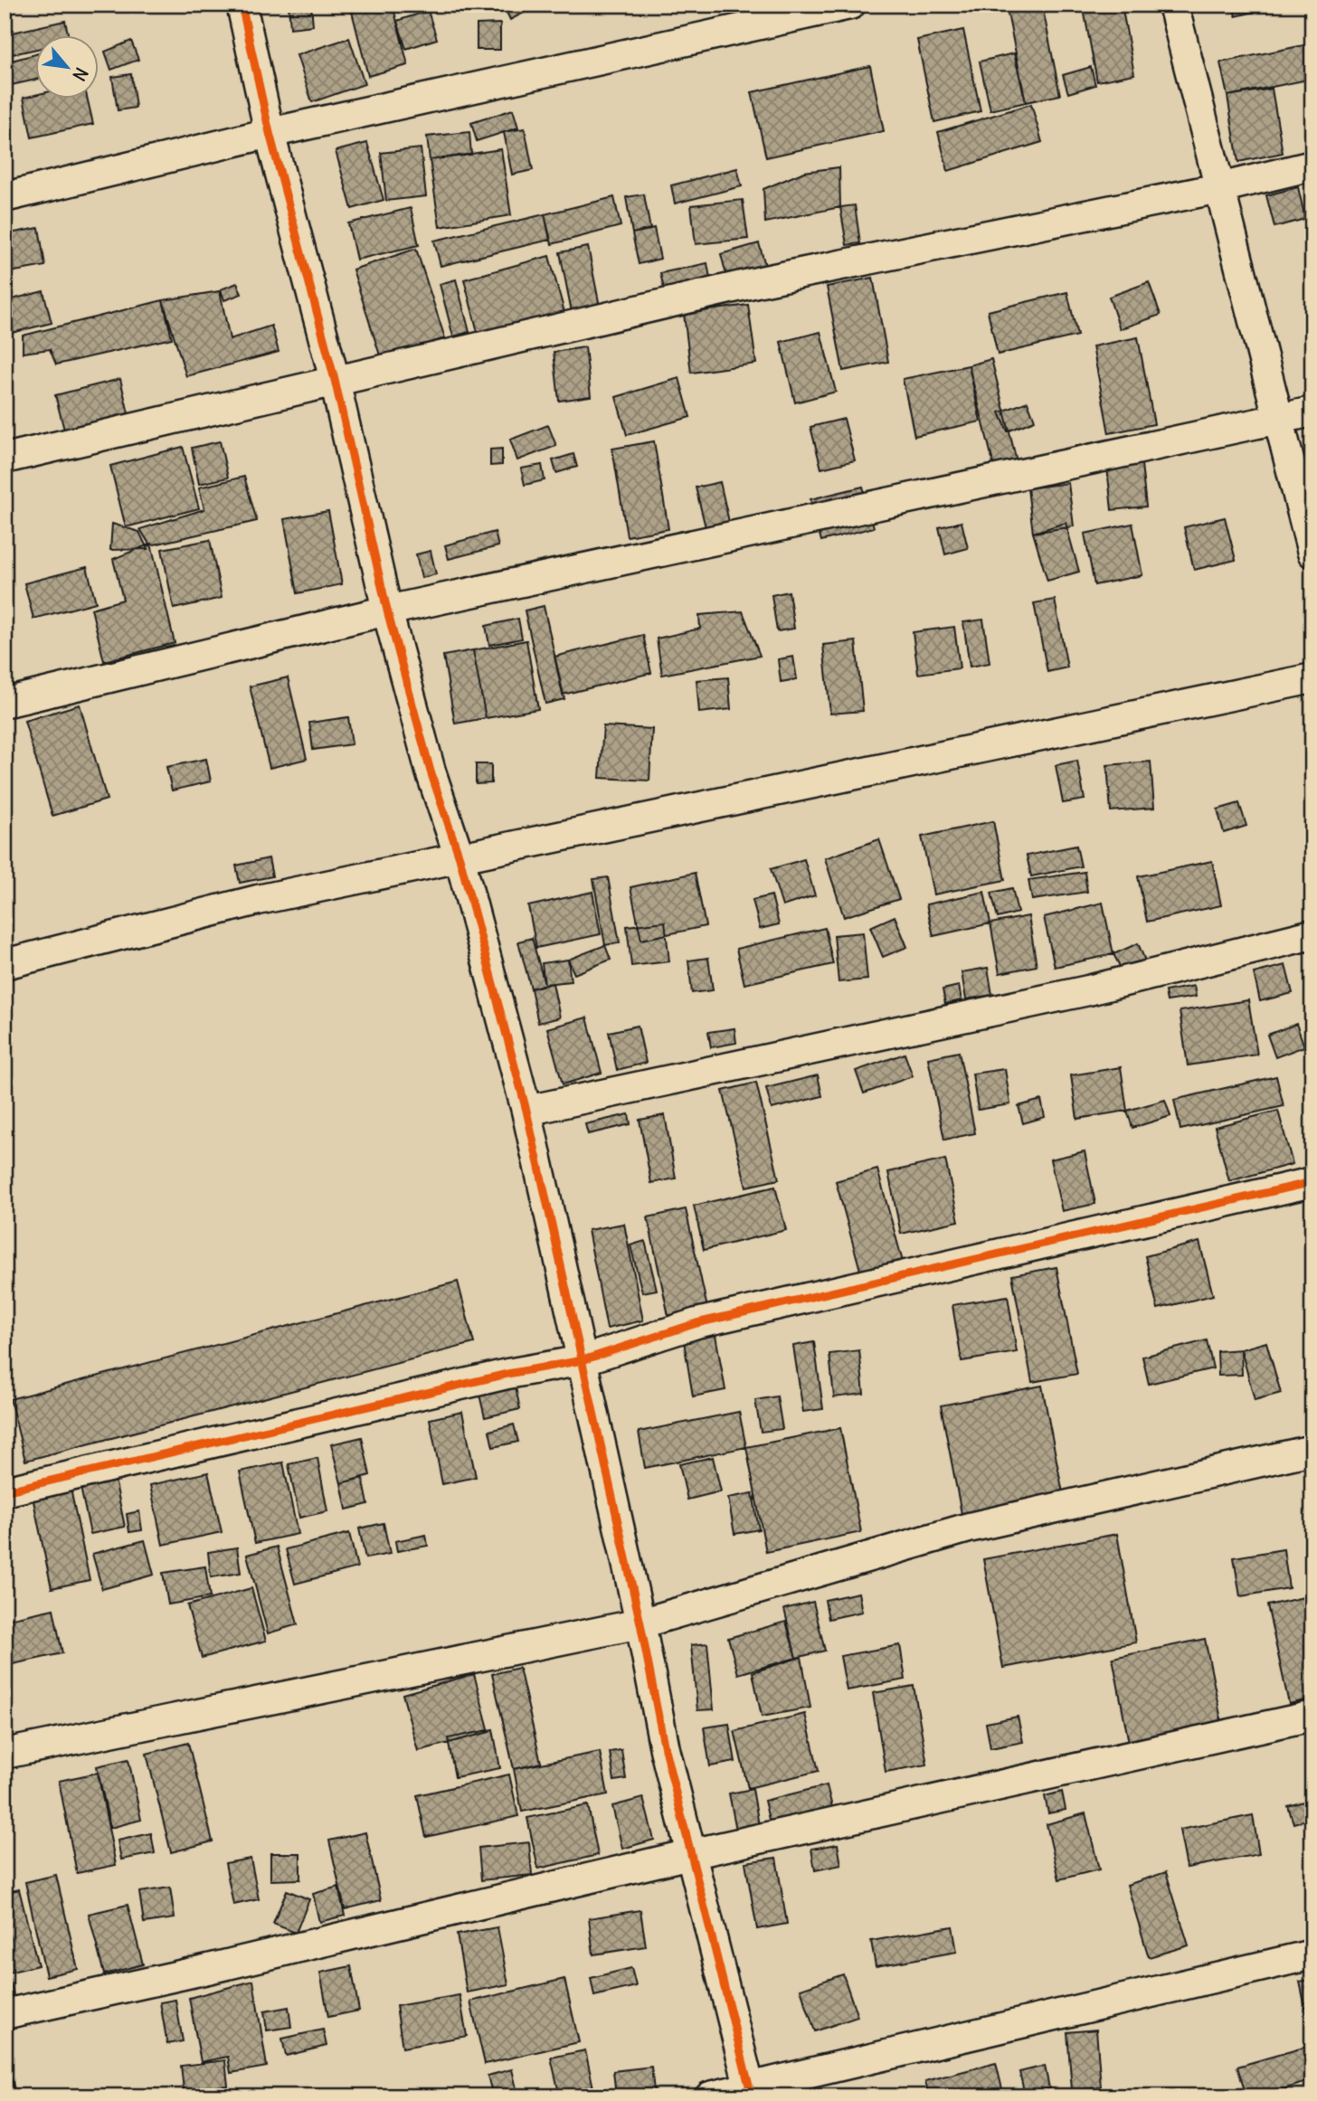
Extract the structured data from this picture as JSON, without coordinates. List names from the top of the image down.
{
  "north": "bottom right"
}
